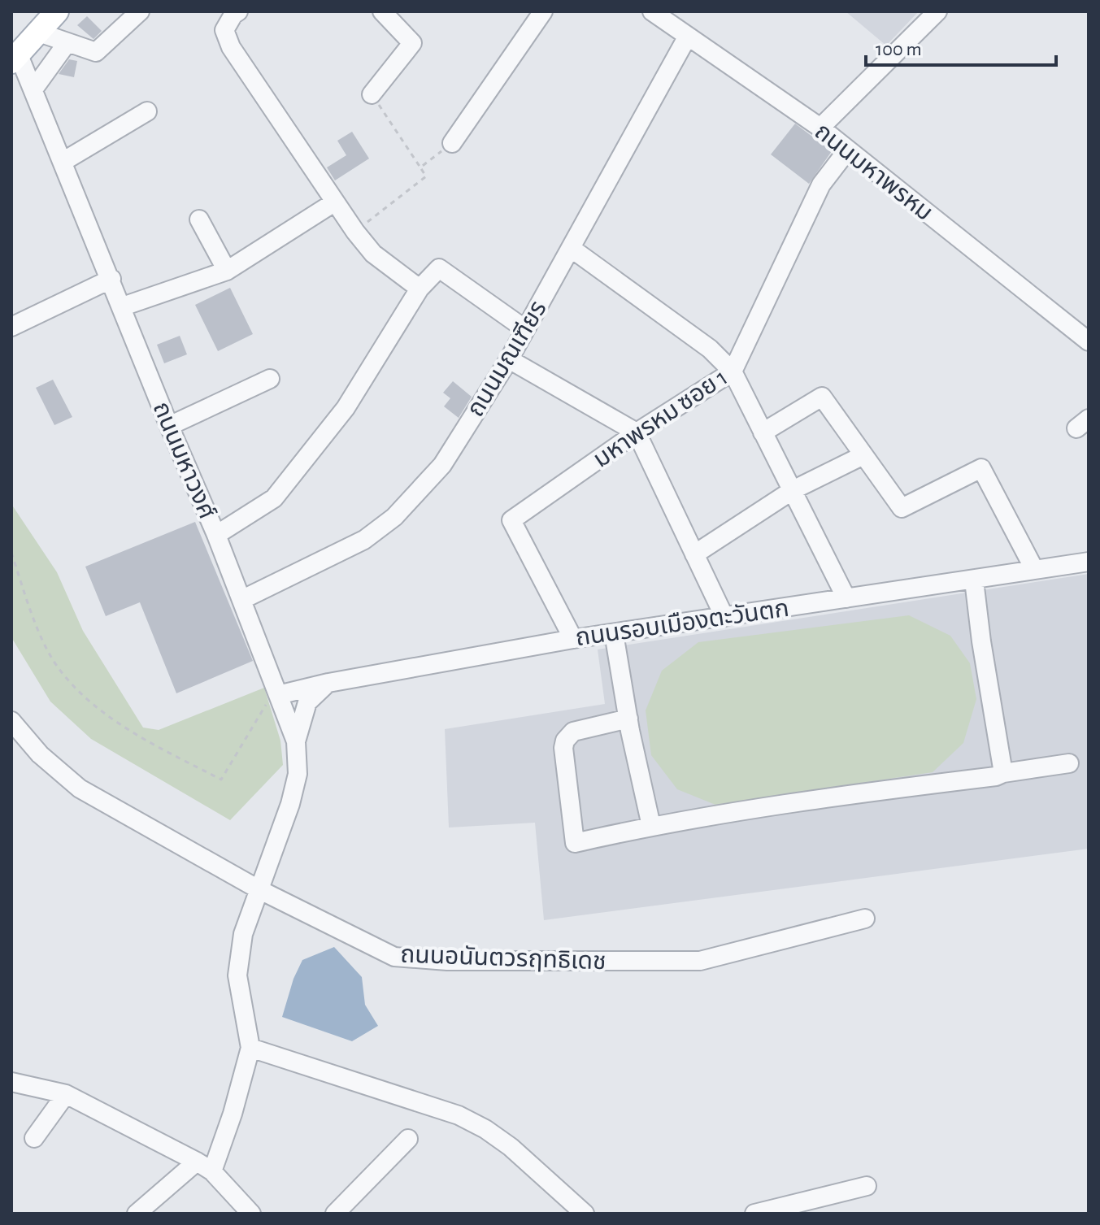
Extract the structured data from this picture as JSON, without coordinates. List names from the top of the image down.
{
  "streets": {
    "street": [
      "ถนนมหาพรหม",
      "ถนนมณเฑียร",
      "มหาพรหม ซอย 1",
      "ถนนมหาวงศ์",
      "ถนนรอบเมืองตะวันตก",
      "ถนนอนันตวรฤทธิเดช"
    ]
  },
  "crossings": [
    ["ถนนมหาพรหม", "ถนนมณเฑียร"],
    ["ถนนมหาพรหม", "มหาพรหม ซอย 1"],
    ["ถนนมณเฑียร", "ถนนมหาวงศ์"],
    ["มหาพรหม ซอย 1", "ถนนรอบเมืองตะวันตก"],
    ["ถนนมหาวงศ์", "ถนนรอบเมืองตะวันตก"],
    ["ถนนมหาวงศ์", "ถนนอนันตวรฤทธิเดช"]
  ],
  "scale_bar": "100 m"
}
